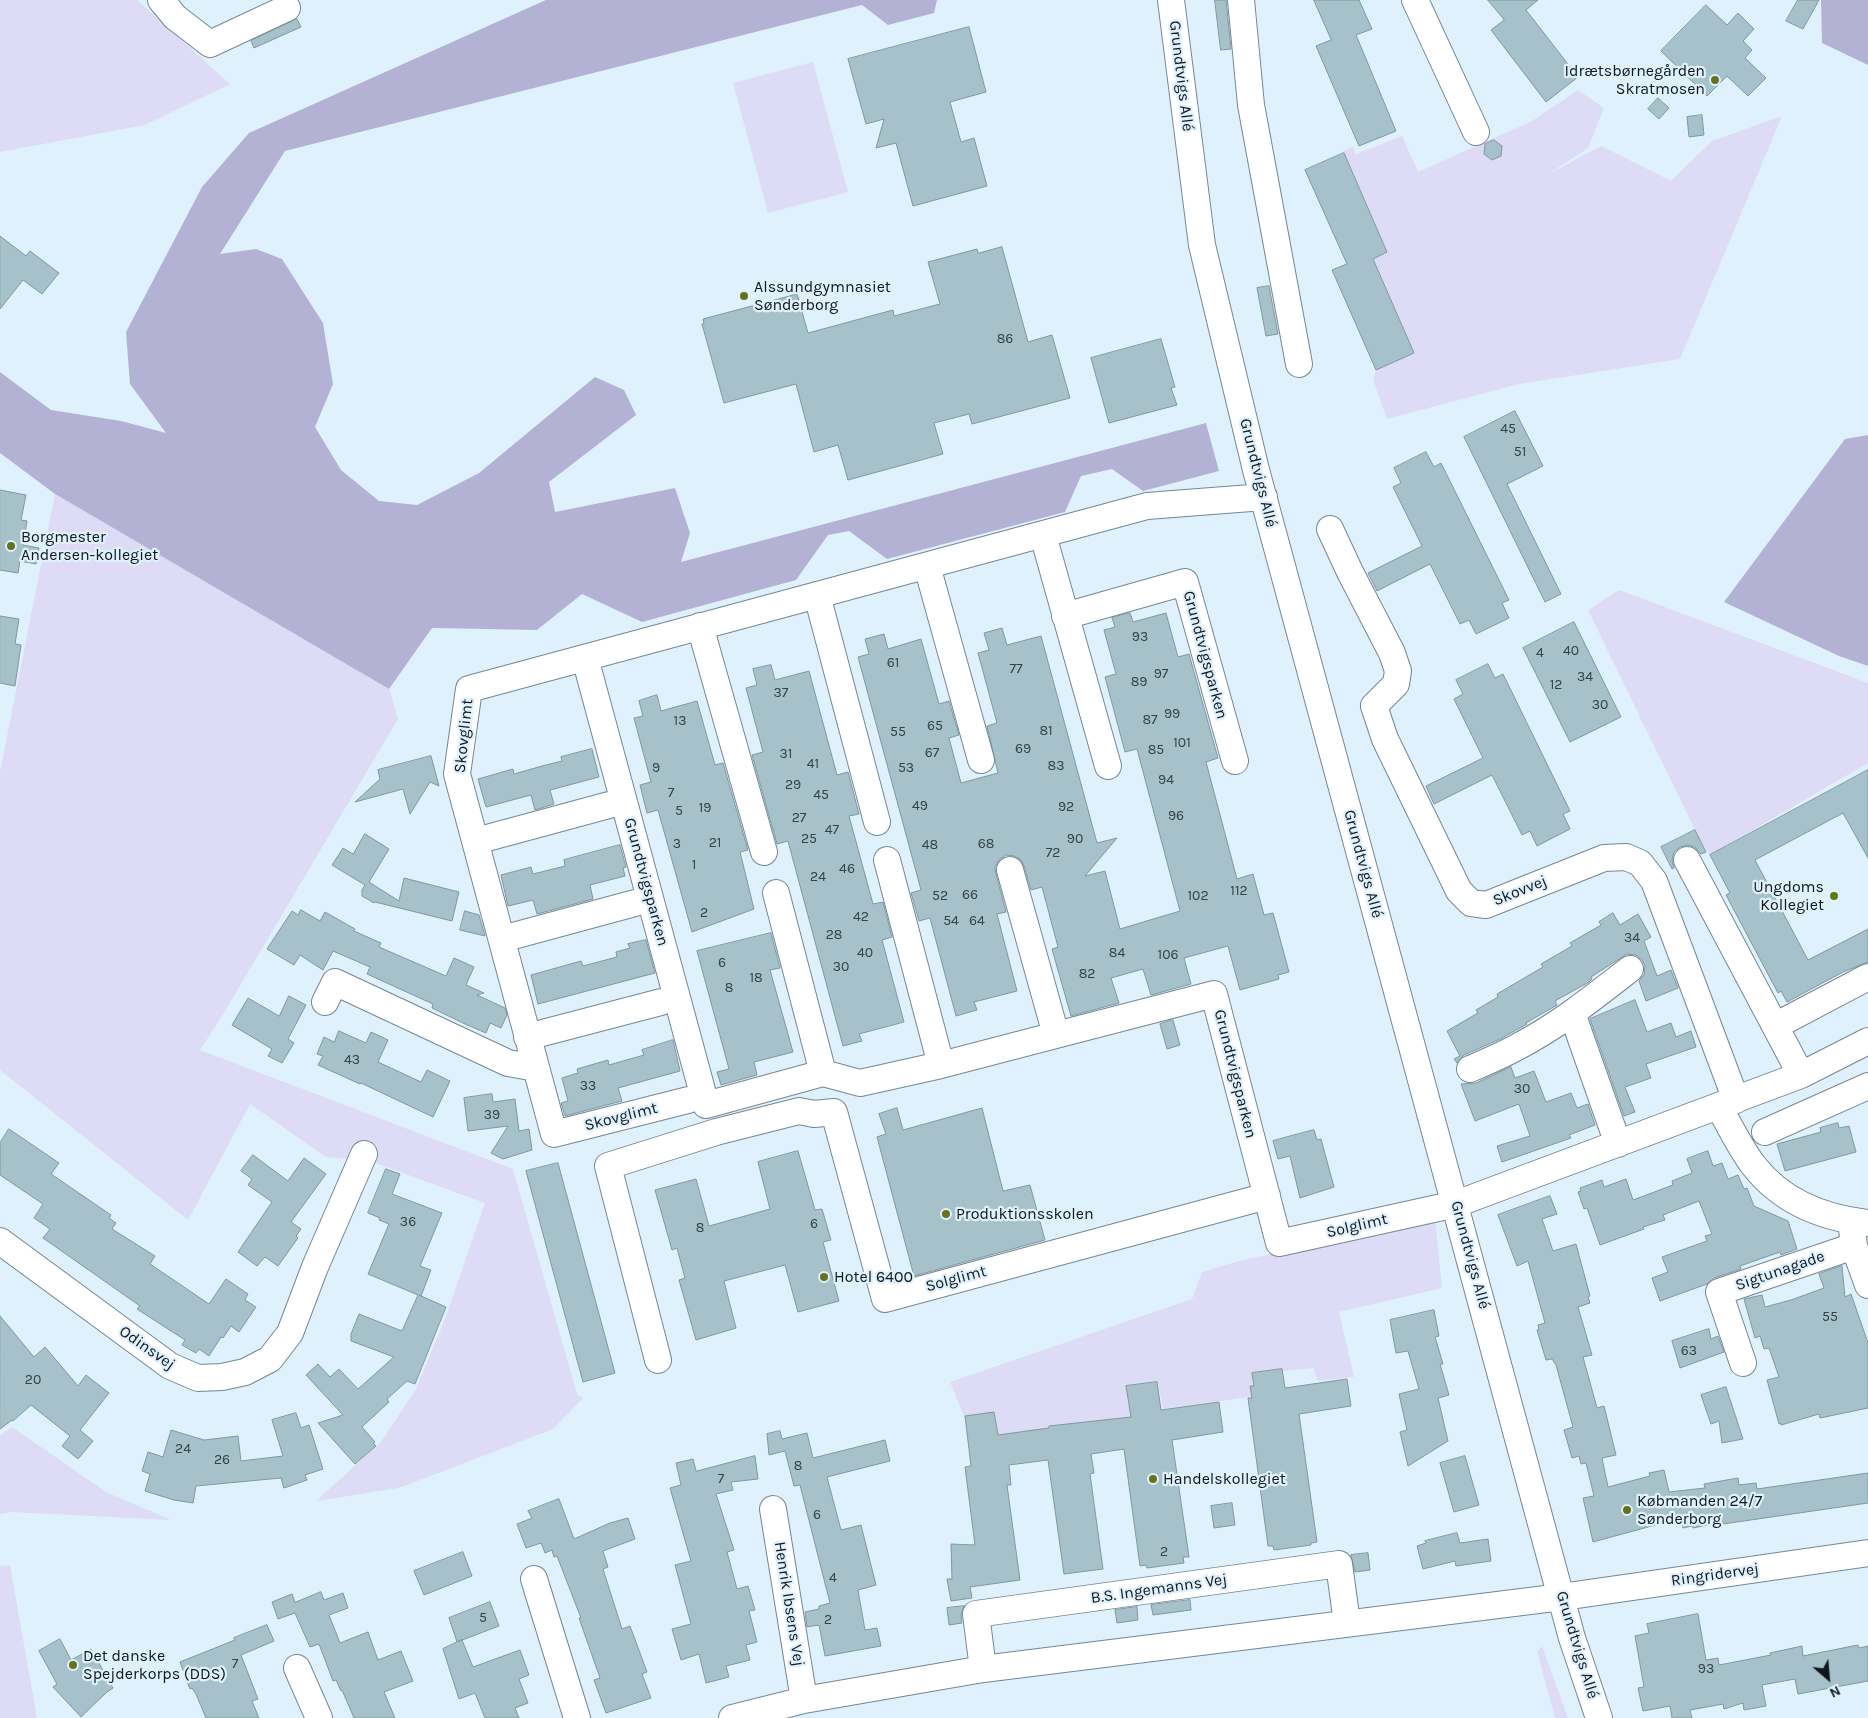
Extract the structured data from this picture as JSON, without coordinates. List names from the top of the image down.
{
  "streets": {
    "street": [
      "Grundtvigs Allé",
      "Grundtvigsparken",
      "Skovglimt",
      "Skovvej",
      "Solglimt",
      "Sigtunagade",
      "Odinsvej",
      "Ringridervej",
      "B.S. Ingemanns Vej",
      "Henrik Ibsens Vej"
    ]
  },
  "crossings": [
    ["Grundtvigs Allé", "Solglimt"],
    ["Grundtvigs Allé", "Ringridervej"],
    ["Grundtvigsparken", "Skovglimt"],
    ["Grundtvigsparken", "Solglimt"]
  ],
  "places": [
    "Idrætsbørnegården Skratmosen",
    "Alssundgymnasiet Sønderborg",
    "Borgmester Andersen-kollegiet",
    "Ungdoms Kollegiet",
    "Produktionsskolen",
    "Hotel 6400",
    "Handelskollegiet",
    "Købmanden 24/7 Sønderborg",
    "Det danske Spejderkorps (DDS)"
  ],
  "house_numbers": [
    "86",
    "45",
    "51",
    "93",
    "40",
    "4",
    "61",
    "77",
    "97",
    "34",
    "89",
    "12",
    "37",
    "30",
    "99",
    "87",
    "13",
    "65",
    "81",
    "55",
    "101",
    "69",
    "85",
    "67",
    "31",
    "41",
    "83",
    "9",
    "53",
    "94",
    "29",
    "7",
    "45",
    "49",
    "92",
    "19",
    "5",
    "96",
    "27",
    "47",
    "25",
    "90",
    "21",
    "3",
    "68",
    "48",
    "72",
    "1",
    "46",
    "24",
    "112",
    "66",
    "52",
    "102",
    "2",
    "42",
    "54",
    "64",
    "28",
    "34",
    "40",
    "84",
    "106",
    "6",
    "30",
    "82",
    "18",
    "8",
    "43",
    "33",
    "30",
    "39",
    "36",
    "6",
    "8",
    "55",
    "63",
    "20",
    "24",
    "26",
    "8",
    "7",
    "6",
    "2",
    "4",
    "5",
    "2",
    "7",
    "93"
  ],
  "north": "bottom right"
}
